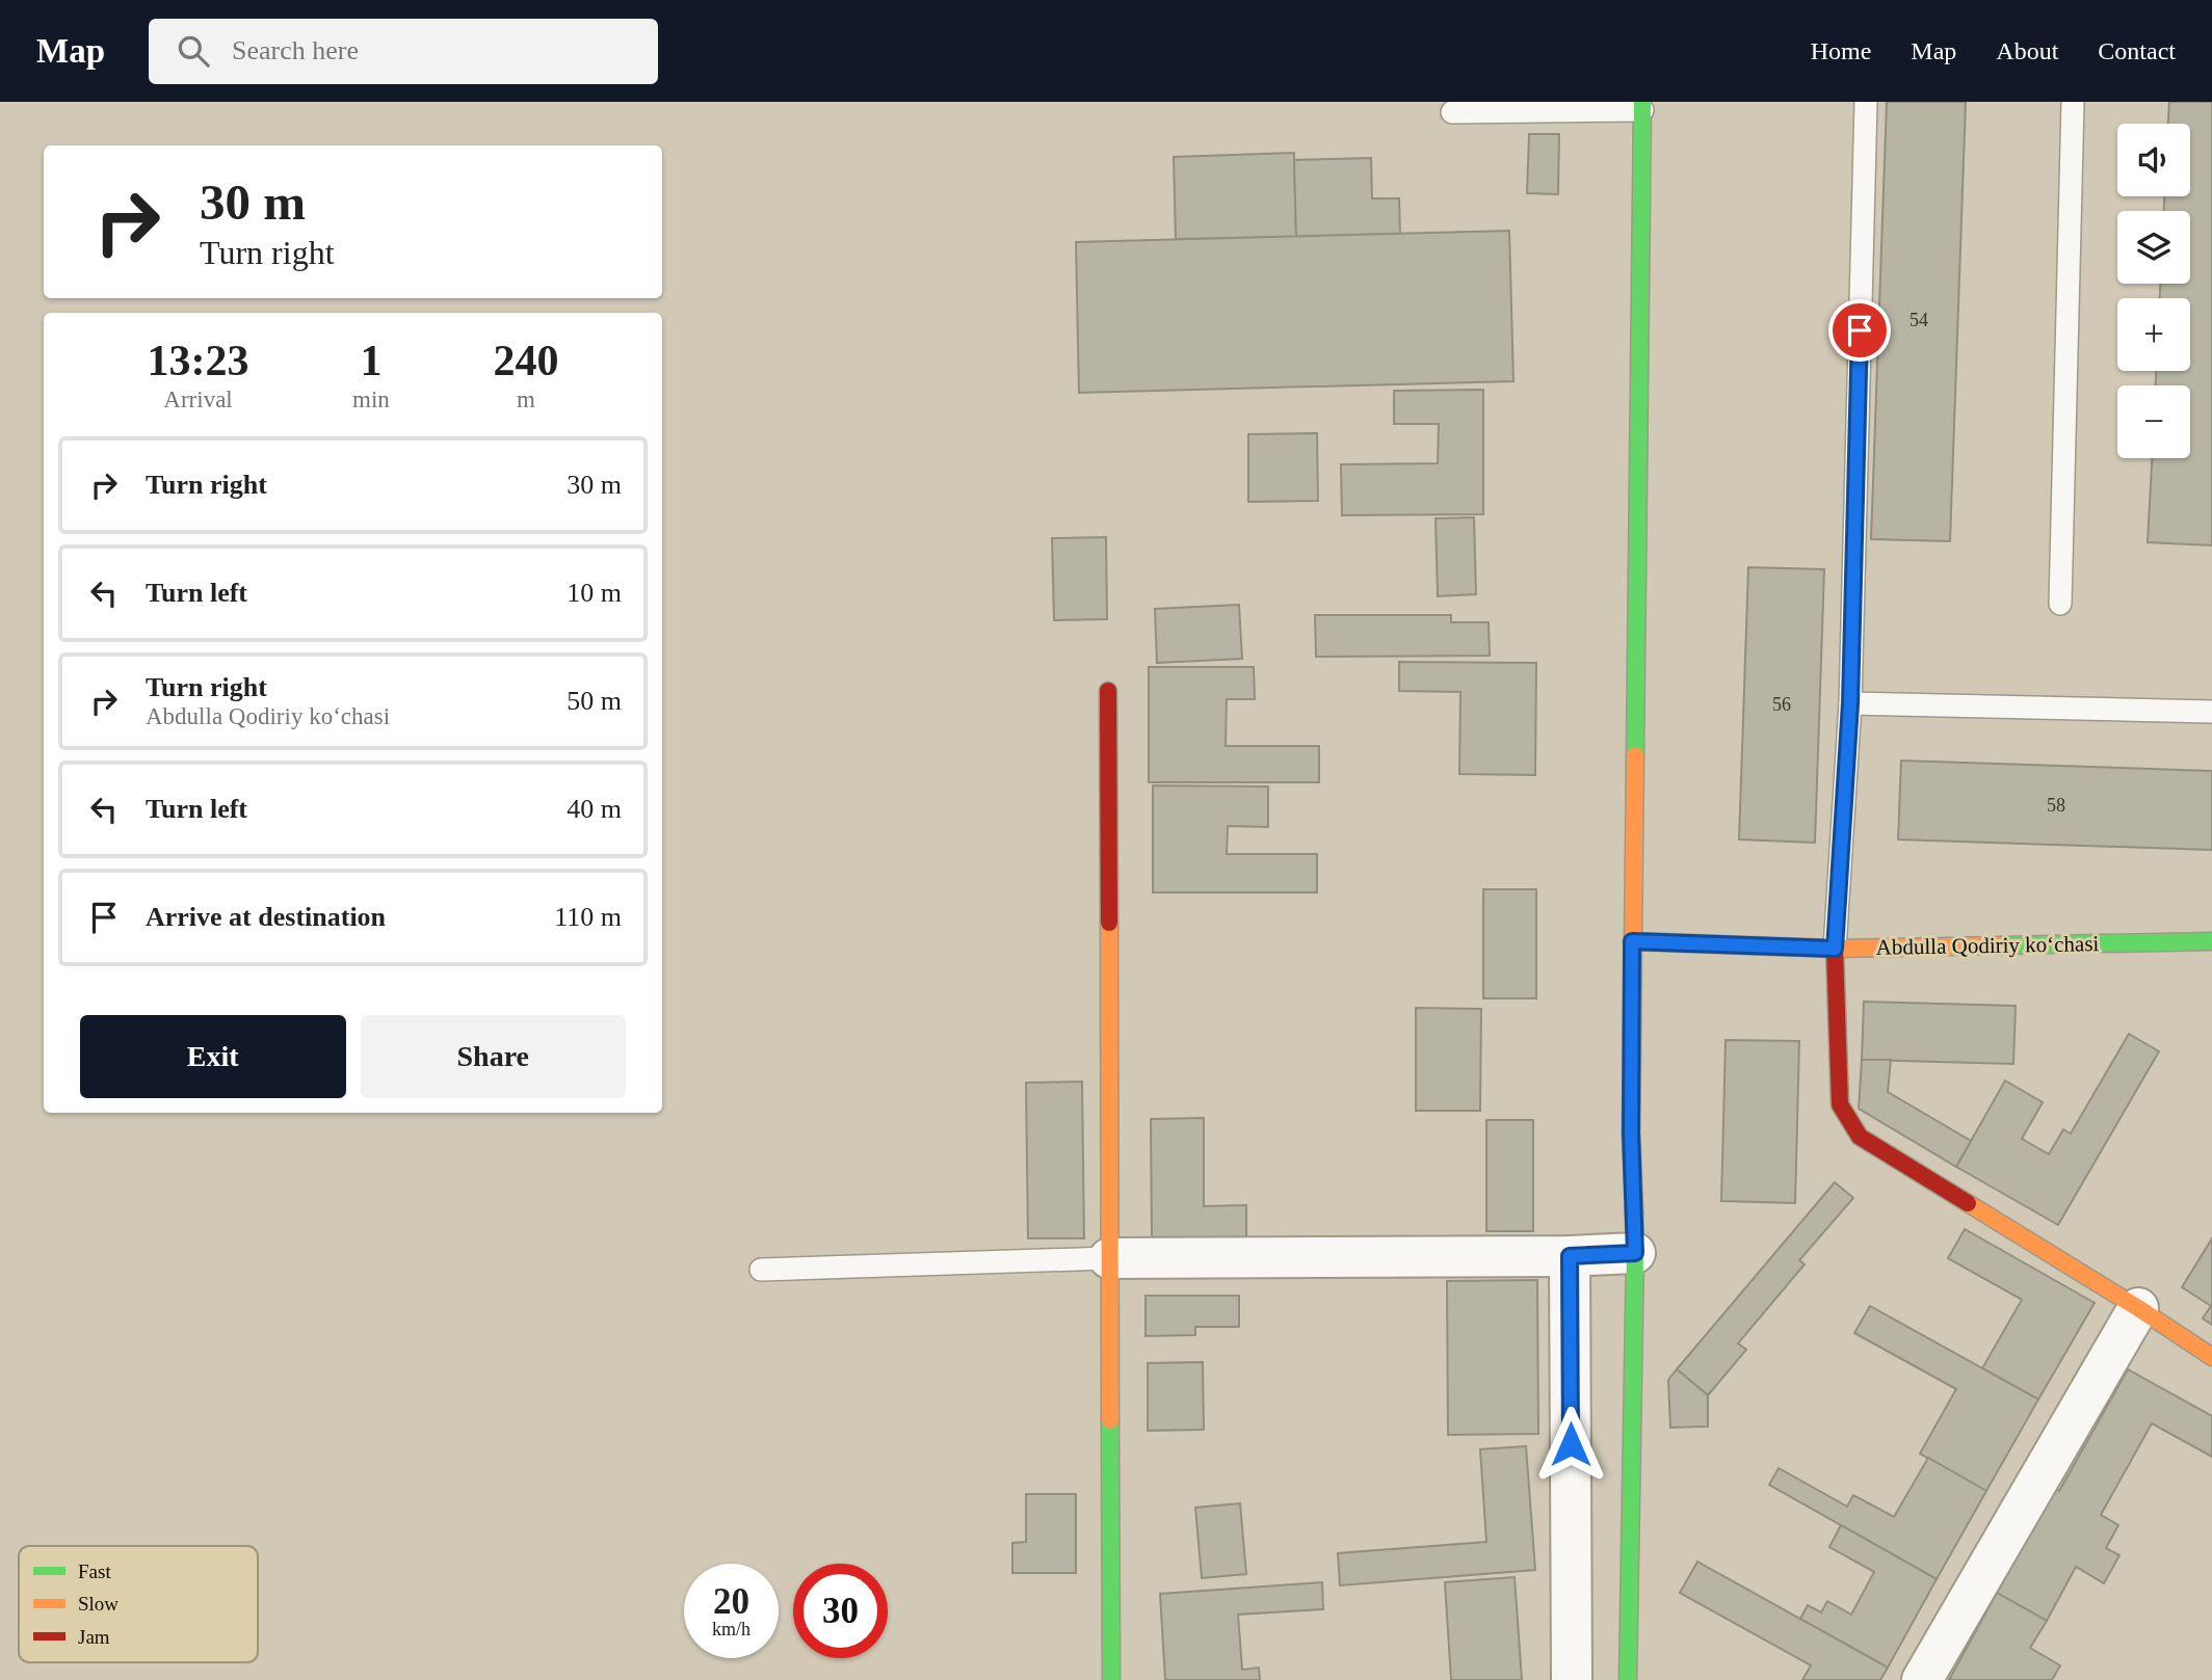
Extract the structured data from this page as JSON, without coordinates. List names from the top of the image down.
{
  "streets": {
    "street": ["Abdulla Qodiriy koʻchasi"]
  },
  "house_numbers": ["54", "56", "58"],
  "legend": ["Fast", "Slow", "Jam"],
  "page": {
    "header": "Map",
    "search": "Search here",
    "nav": [
      "Home",
      "Map",
      "About",
      "Contact"
    ],
    "map_buttons": ["+", "−"],
    "turn": ["30 m", "Turn right"],
    "eta": [
      "13:23",
      "Arrival",
      "1",
      "min",
      "240",
      "m"
    ],
    "list": [
      {
        "name": "Turn right",
        "value": "30 m"
      },
      {
        "name": "Turn left",
        "value": "10 m"
      },
      {
        "name": "Turn right",
        "note": "Abdulla Qodiriy koʻchasi",
        "value": "50 m"
      },
      {
        "name": "Turn left",
        "value": "40 m"
      },
      {
        "name": "Arrive at destination",
        "value": "110 m"
      }
    ],
    "buttons": ["Exit", "Share"],
    "speed": "20 km/h",
    "limit": "30"
  }
}
